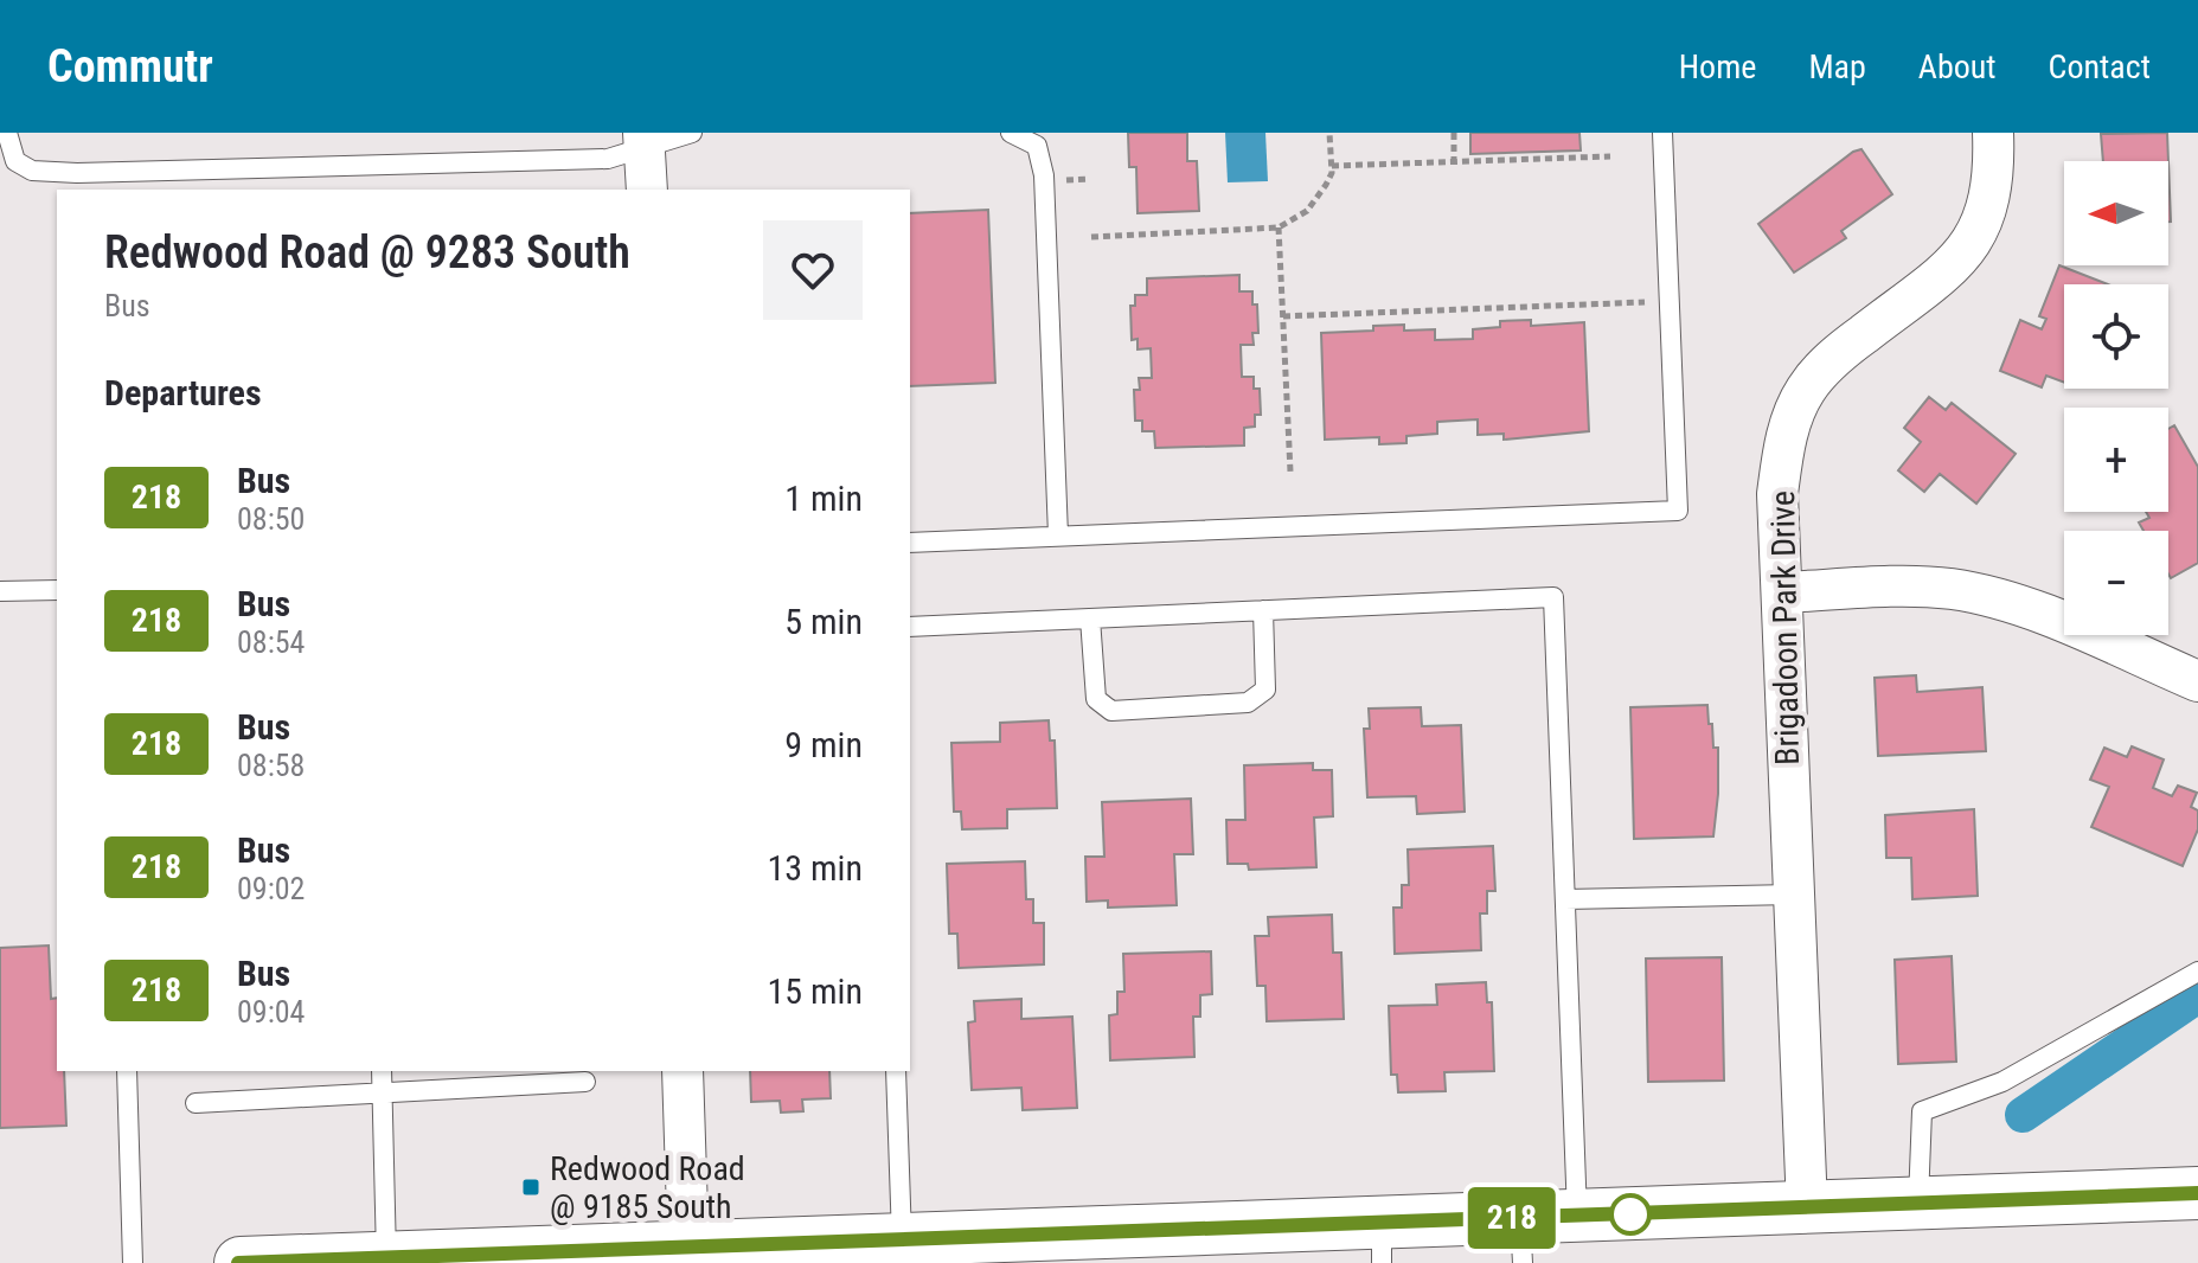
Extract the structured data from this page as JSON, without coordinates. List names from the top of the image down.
{
  "streets": {
    "street": ["Brigadoon Park Drive"]
  },
  "places": {
    "transit": ["Redwood Road @ 9185 South"]
  },
  "lines": ["bus line 218"],
  "north": "left",
  "page": {
    "header": "Commutr",
    "nav": [
      "Home",
      "Map",
      "About",
      "Contact"
    ],
    "on_map": "218",
    "map_buttons": ["+", "−"],
    "heading": [
      ["Redwood Road @ 9283 South", "Bus"],
      "Departures"
    ],
    "list": [
      {
        "mark": "218",
        "name": "Bus",
        "note": "08:50",
        "value": "1 min"
      },
      {
        "mark": "218",
        "name": "Bus",
        "note": "08:54",
        "value": "5 min"
      },
      {
        "mark": "218",
        "name": "Bus",
        "note": "08:58",
        "value": "9 min"
      },
      {
        "mark": "218",
        "name": "Bus",
        "note": "09:02",
        "value": "13 min"
      },
      {
        "mark": "218",
        "name": "Bus",
        "note": "09:04",
        "value": "15 min"
      }
    ]
  }
}
